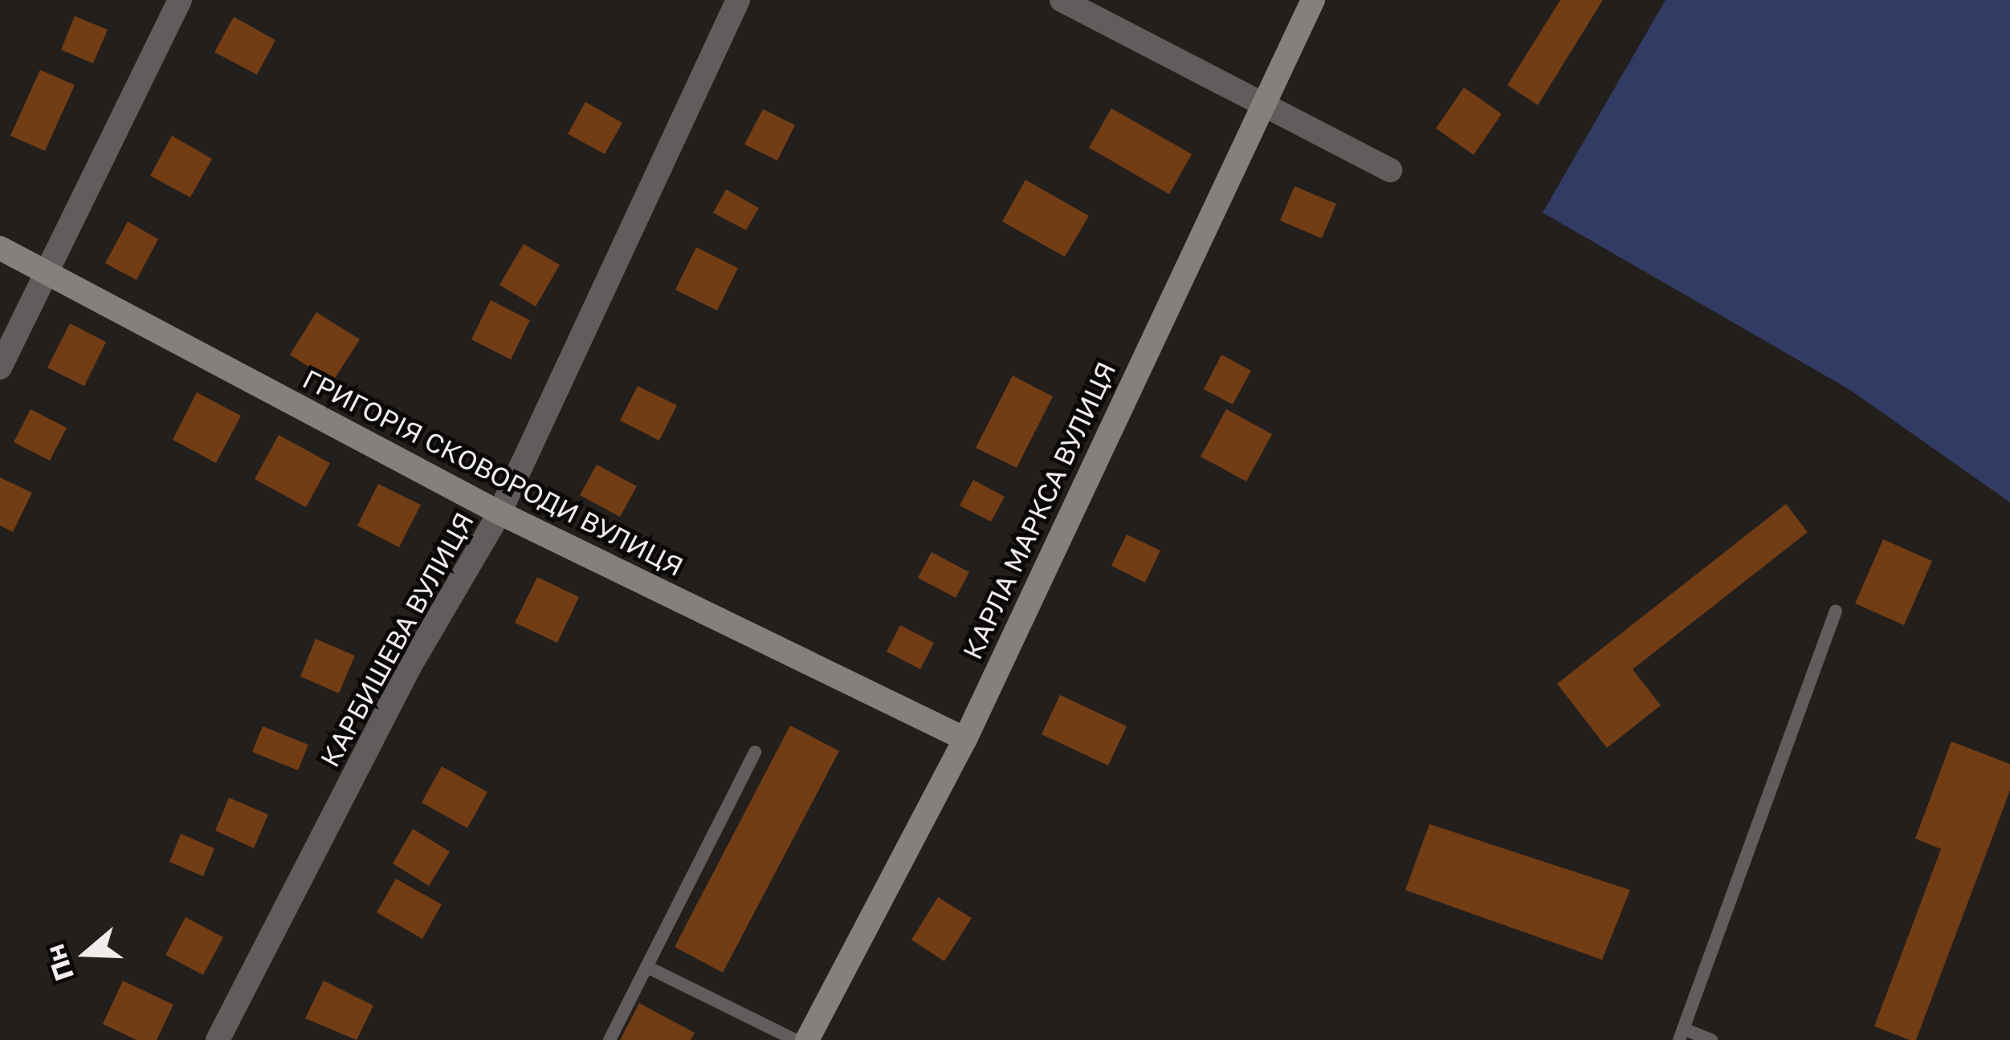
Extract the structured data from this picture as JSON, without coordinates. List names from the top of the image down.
{
  "streets": {
    "street": ["ГРИГОРІЯ СКОВОРОДИ ВУЛИЦЯ", "КАРЛА МАРКСА ВУЛИЦЯ", "КАРБИШЕВА ВУЛИЦЯ"]
  },
  "crossings": [
    ["ГРИГОРІЯ СКОВОРОДИ ВУЛИЦЯ", "КАРЛА МАРКСА ВУЛИЦЯ"],
    ["ГРИГОРІЯ СКОВОРОДИ ВУЛИЦЯ", "КАРБИШЕВА ВУЛИЦЯ"]
  ],
  "north": "left"
}
